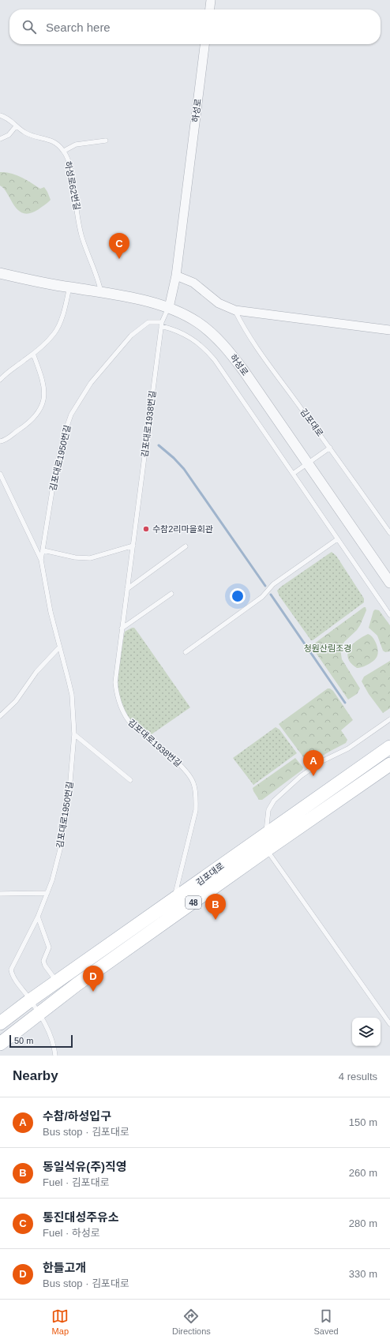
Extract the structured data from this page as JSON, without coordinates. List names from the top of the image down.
{
  "streets": {
    "main road": ["김포대로", "48"],
    "street": ["하성로"],
    "lane": ["하성로62번길", "김포대로1938번길", "김포대로1950번길"]
  },
  "crossings": [
    ["하성로", "하성로62번길"],
    ["하성로", "김포대로1938번길"],
    ["김포대로", "김포대로1938번길"],
    ["김포대로", "김포대로1950번길"],
    ["김포대로1938번길", "김포대로1950번길"]
  ],
  "parks": ["청원산림조경"],
  "places": ["수참2리마을회관"],
  "scale_bar": "50 m",
  "page": {
    "search": "Search here",
    "pins": [
      "C",
      "A",
      "B",
      "D"
    ],
    "scale": "50 m",
    "heading": ["Nearby", "4 results"],
    "list": [
      {
        "mark": "A",
        "name": "수참/하성입구",
        "note": "Bus stop · 김포대로",
        "value": "150 m"
      },
      {
        "mark": "B",
        "name": "동일석유(주)직영",
        "note": "Fuel · 김포대로",
        "value": "260 m"
      },
      {
        "mark": "C",
        "name": "통진대성주유소",
        "note": "Fuel · 하성로",
        "value": "280 m"
      },
      {
        "mark": "D",
        "name": "한들고개",
        "note": "Bus stop · 김포대로",
        "value": "330 m"
      }
    ],
    "nav": ["Map", "Directions", "Saved"]
  }
}
